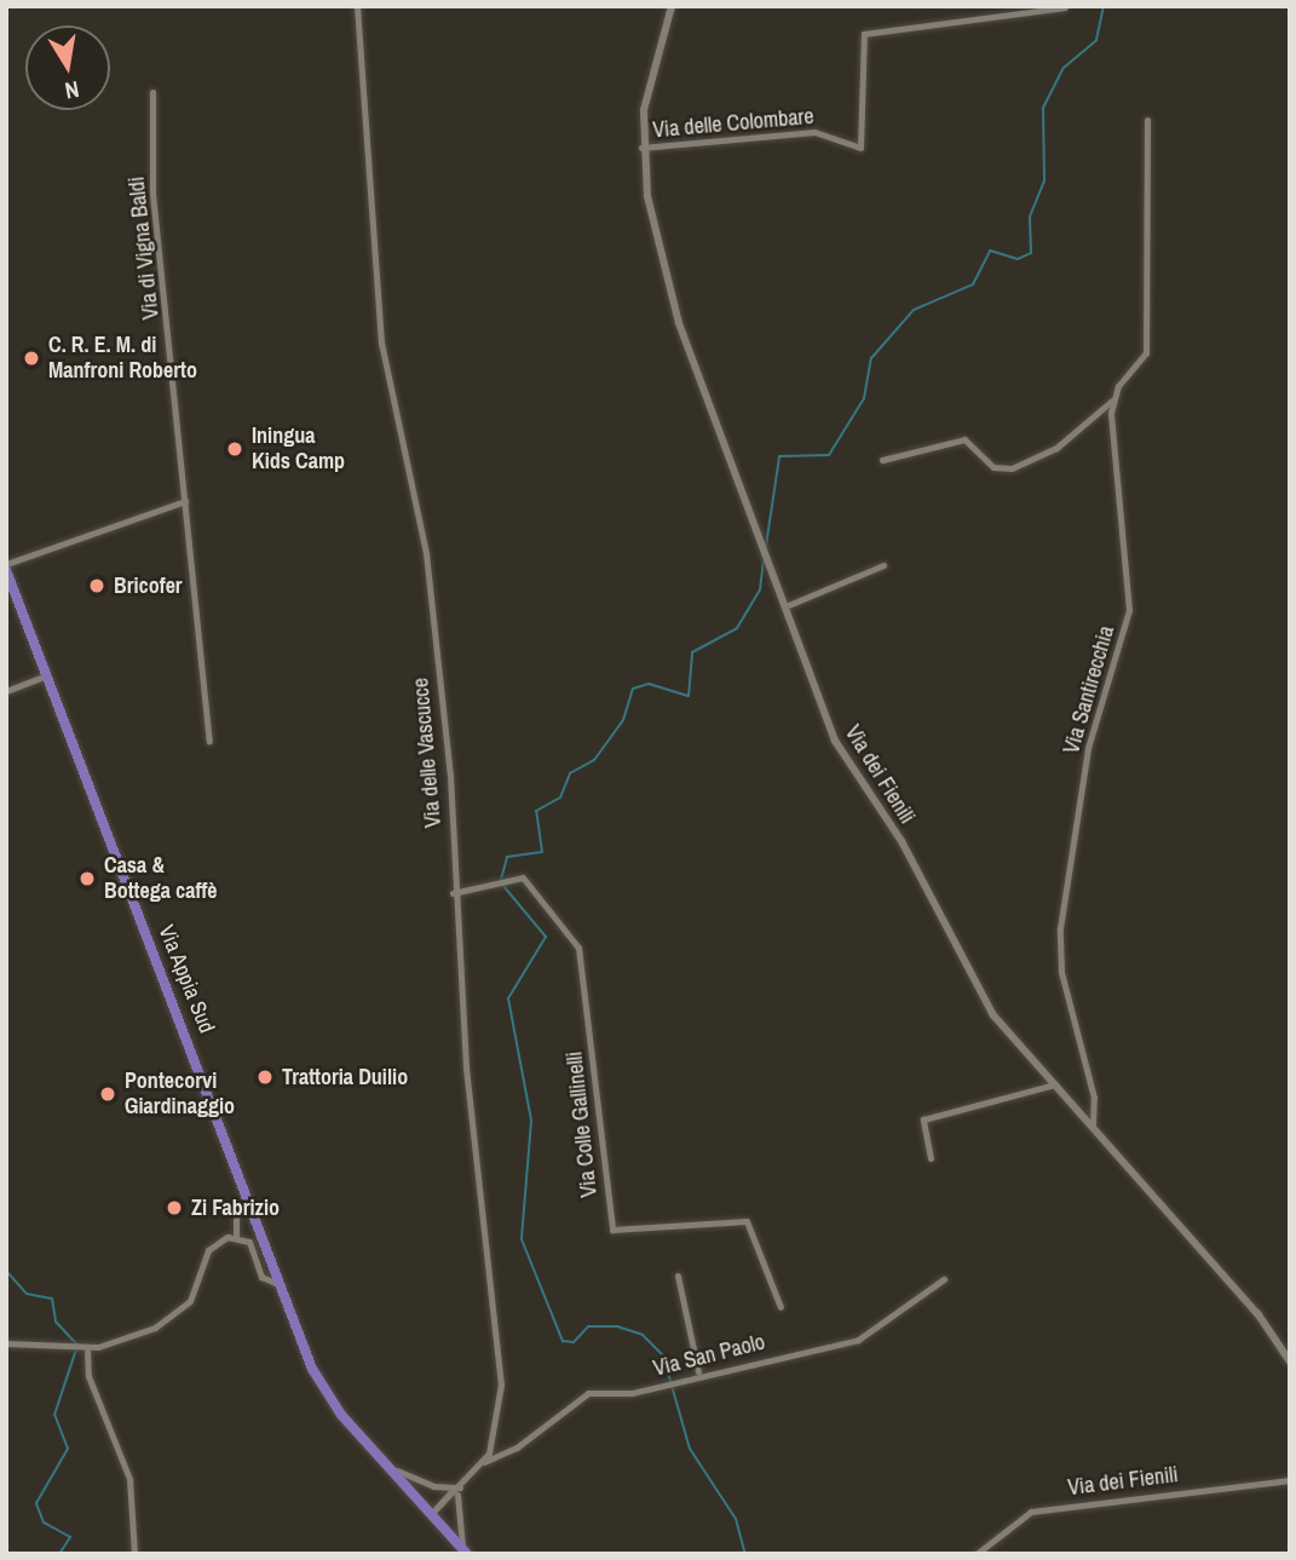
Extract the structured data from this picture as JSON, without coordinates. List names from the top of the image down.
{
  "streets": {
    "main road": ["Via Appia Sud"],
    "street": [
      "Via delle Colombare",
      "Via di Vigna Baldi",
      "Via Santirecchia",
      "Via delle Vascucce",
      "Via dei Fienili",
      "Via Colle Gallinelli",
      "Via San Paolo"
    ]
  },
  "crossings": [
    ["Via delle Colombare", "Via dei Fienili"],
    ["Via Santirecchia", "Via dei Fienili"],
    ["Via delle Vascucce", "Via Colle Gallinelli"],
    ["Via delle Vascucce", "Via San Paolo"]
  ],
  "places": [
    "C. R. E. M. di Manfroni Roberto",
    "Iningua Kids Camp",
    "Bricofer",
    "Casa & Bottega caffè",
    "Trattoria Duilio",
    "Pontecorvi Giardinaggio",
    "Zi Fabrizio"
  ],
  "north": "bottom"
}
